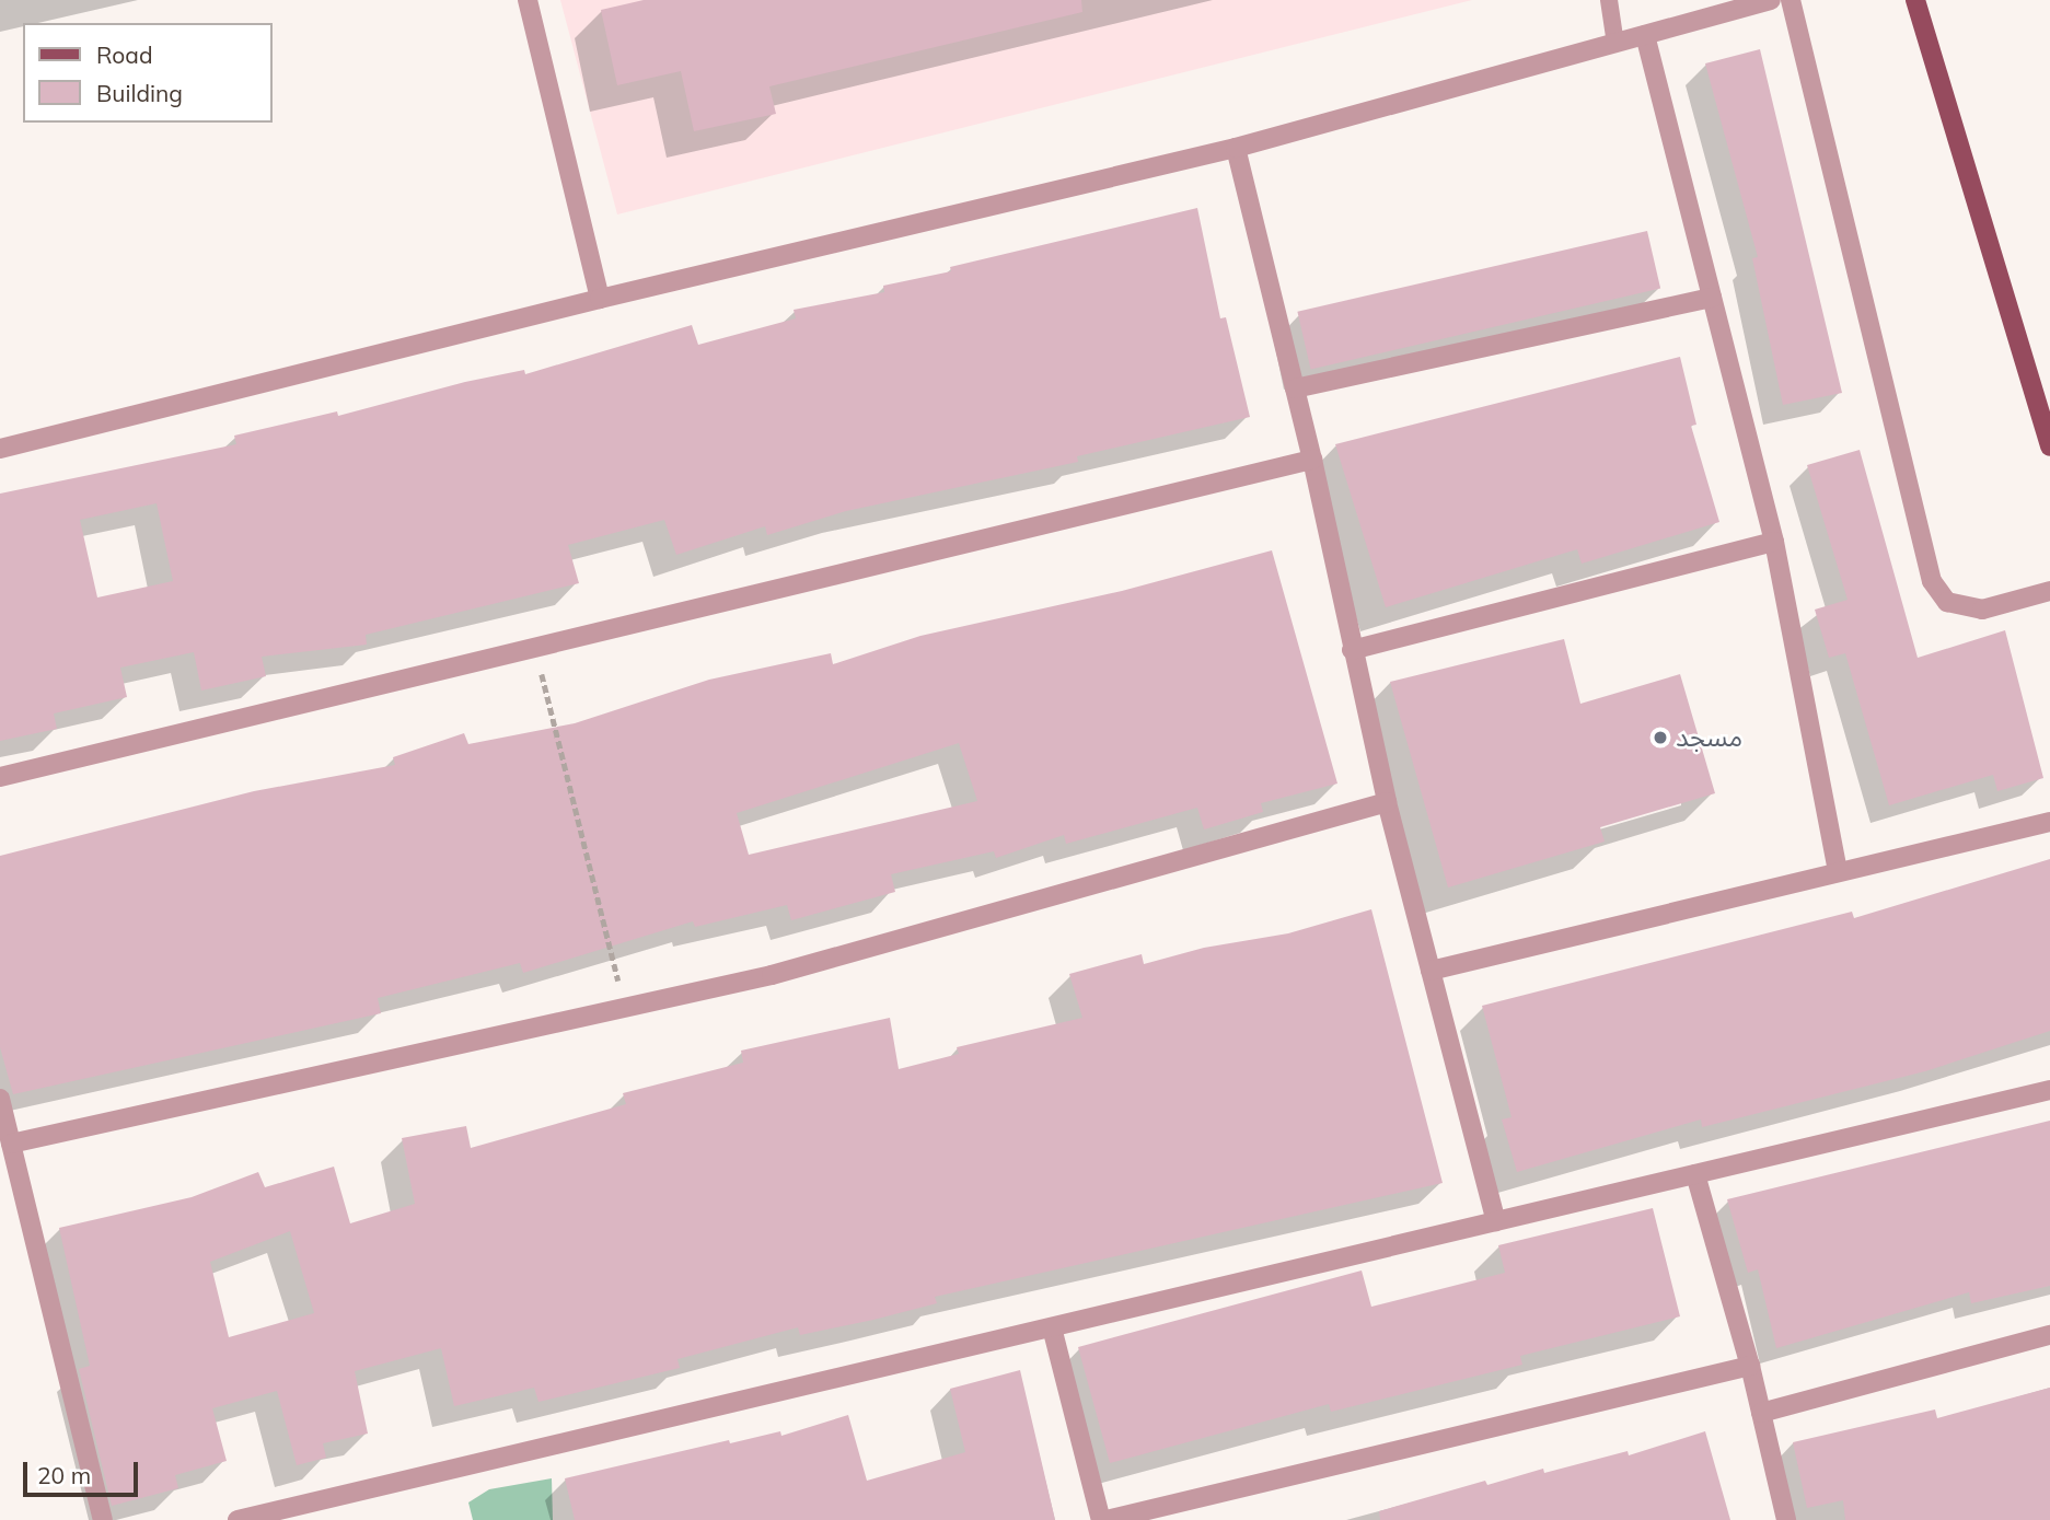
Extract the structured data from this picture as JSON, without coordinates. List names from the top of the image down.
{
  "places": ["مسجد"],
  "legend": ["Road", "Building"],
  "scale_bar": "20 m"
}
